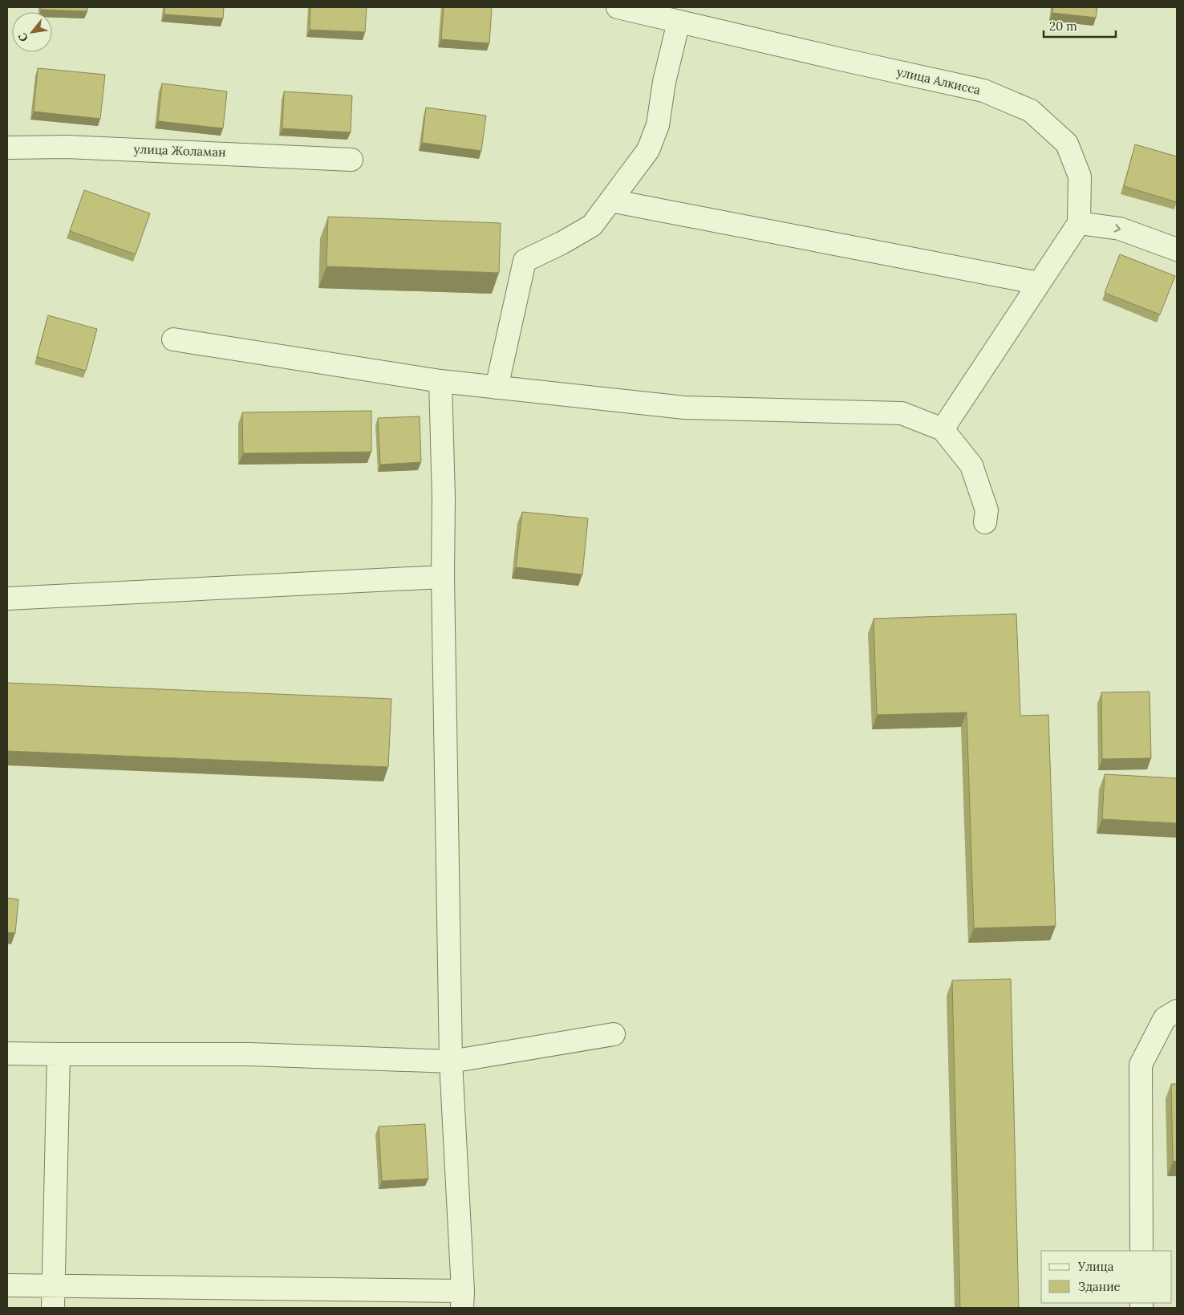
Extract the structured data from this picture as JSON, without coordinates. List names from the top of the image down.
{
  "streets": {
    "street": ["улица Алкисса", "улица Жоламан"]
  },
  "legend": ["Улица", "Здание"],
  "scale_bar": "20 m",
  "north": "bottom left"
}
